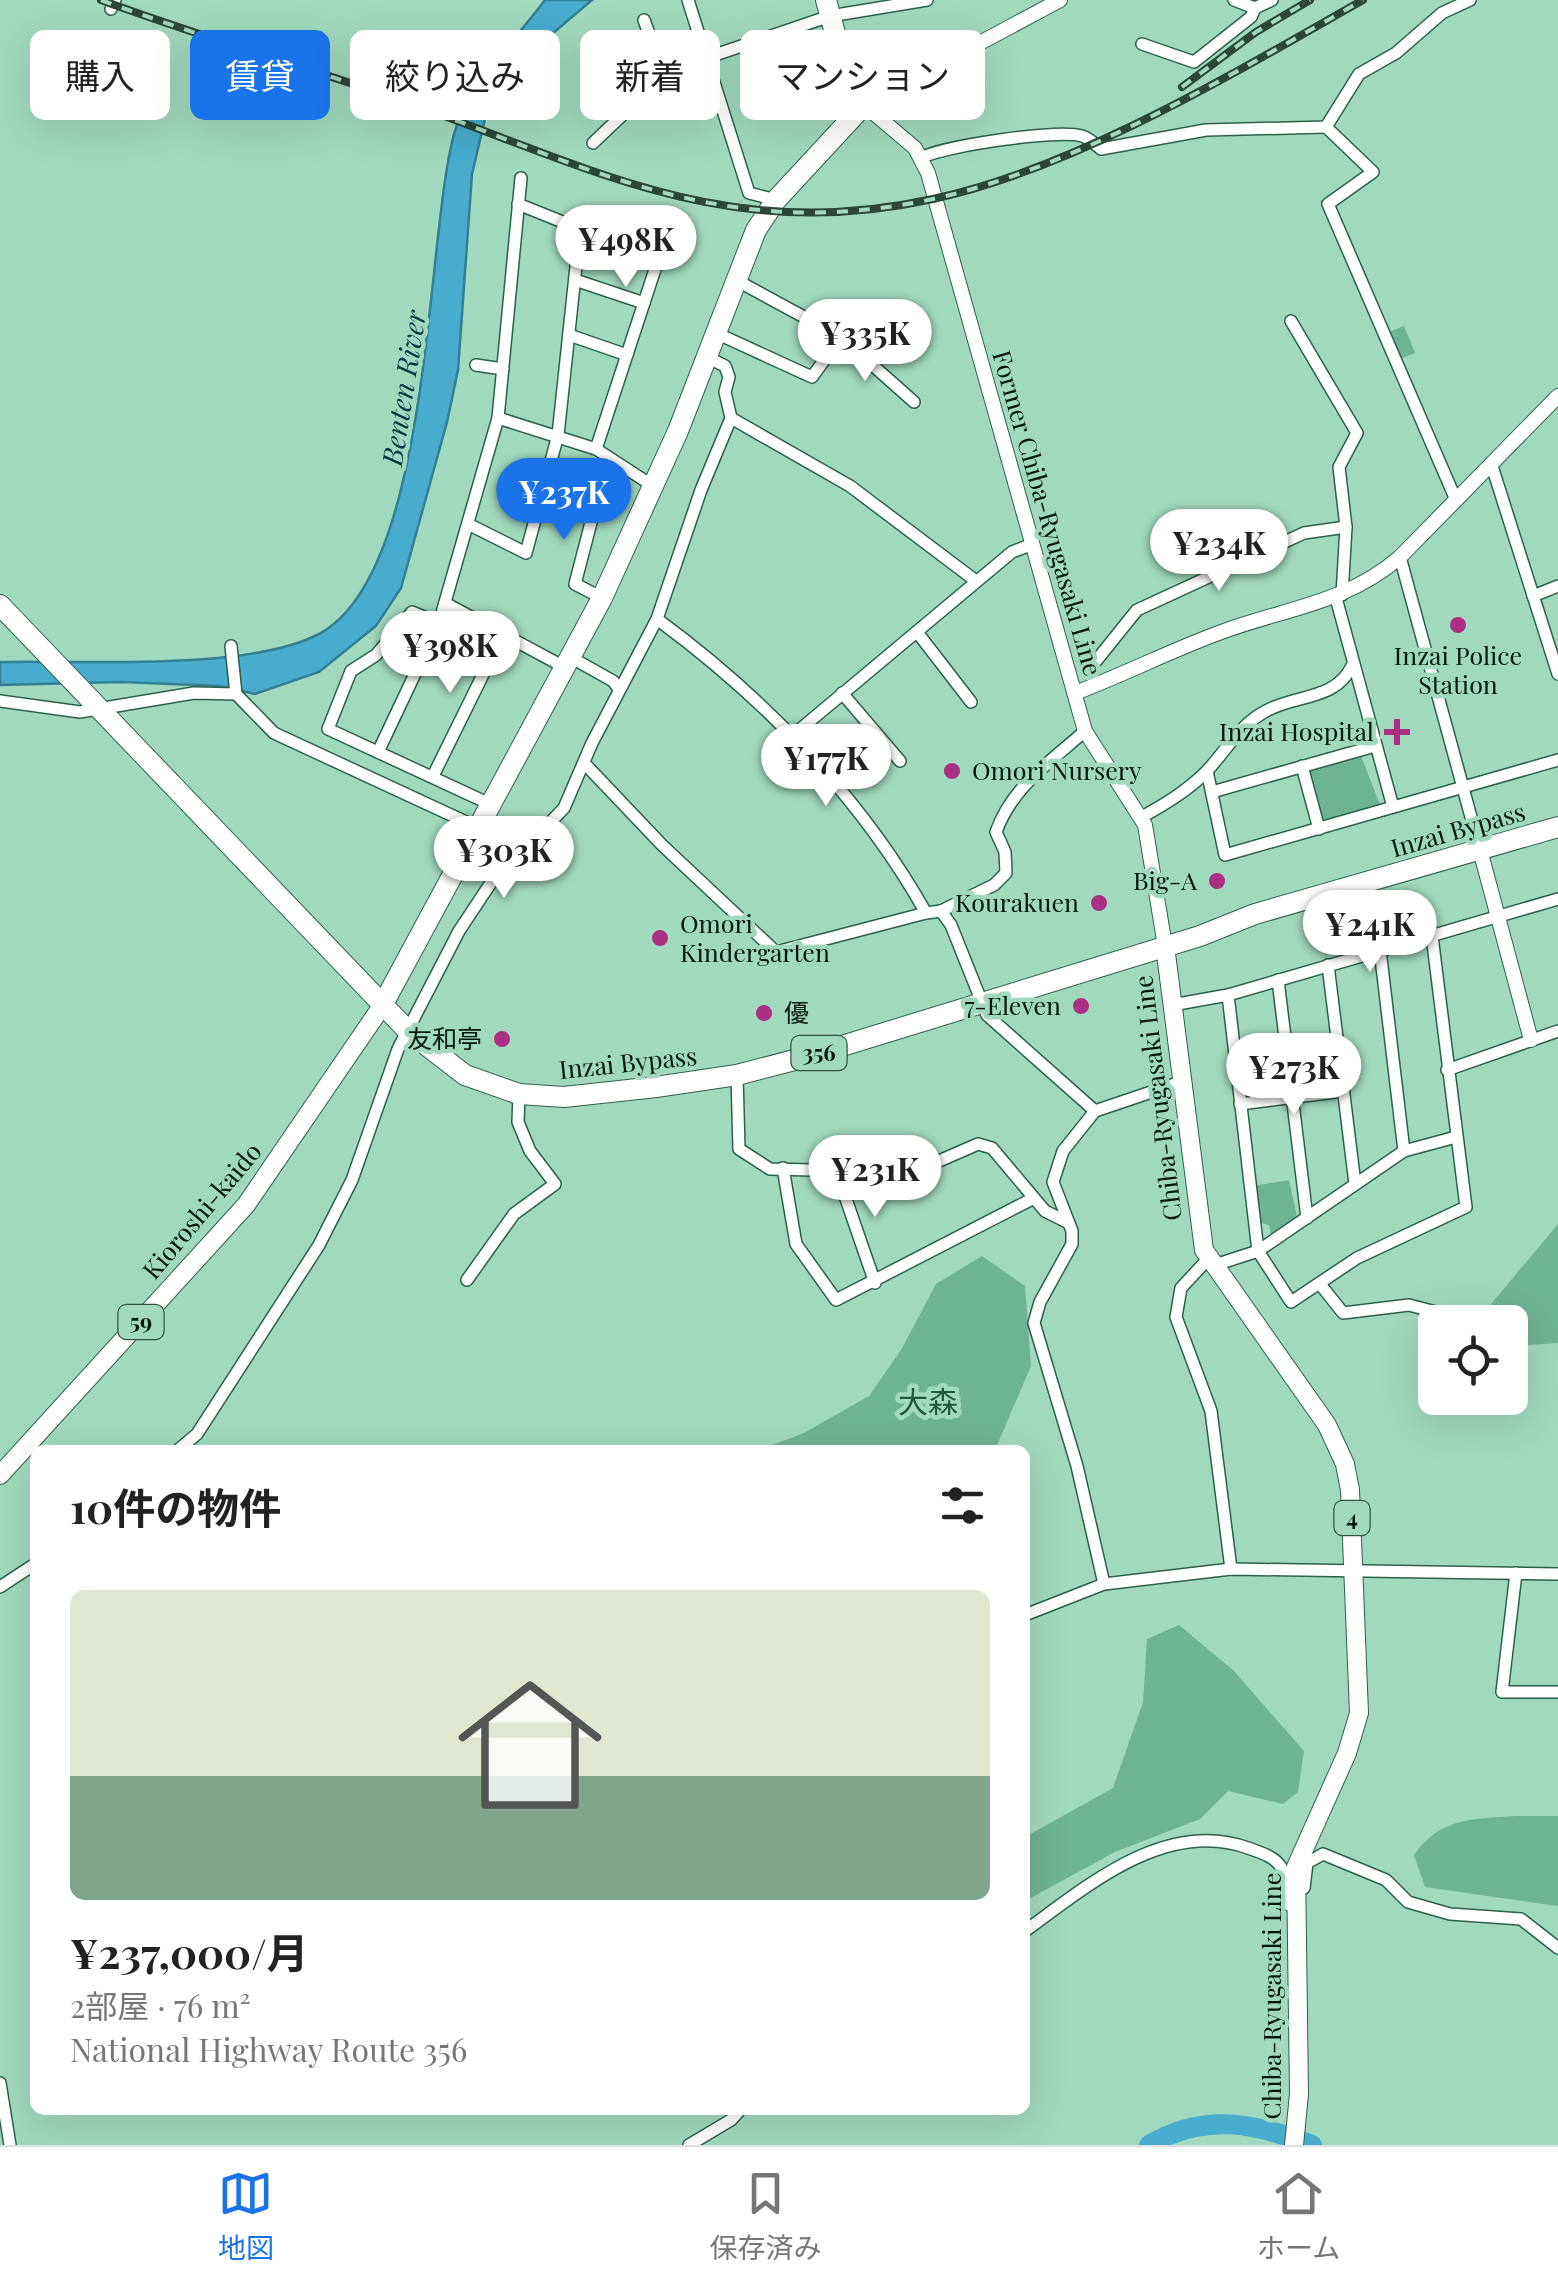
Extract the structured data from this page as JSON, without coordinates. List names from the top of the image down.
{
  "streets": {
    "highway": ["Inzai Bypass", "356"],
    "main road": [
      "Chiba-Ryugasaki Line",
      "Kioroshi-kaido",
      "59",
      "4"
    ],
    "street": ["Former Chiba-Ryugasaki Line"]
  },
  "crossings": [
    ["Former Chiba-Ryugasaki Line", "Inzai Bypass"],
    ["Former Chiba-Ryugasaki Line", "Chiba-Ryugasaki Line"],
    ["Inzai Bypass", "Chiba-Ryugasaki Line"],
    ["Inzai Bypass", "Kioroshi-kaido"]
  ],
  "districts": ["大森"],
  "water": ["Benten River"],
  "places": {
    "other": [
      "Inzai Police Station",
      "Omori Nursery",
      "Big-A",
      "Kourakuen",
      "Omori Kindergarten",
      "7-Eleven",
      "優",
      "友和亭"
    ],
    "health": ["Inzai Hospital"]
  },
  "page": {
    "chip": [
      "購入",
      "賃貸",
      "絞り込み",
      "新着",
      "マンション"
    ],
    "price": [
      "¥498K",
      "¥335K",
      "¥237K",
      "¥234K",
      "¥398K",
      "¥177K",
      "¥303K",
      "¥241K",
      "¥273K",
      "¥231K"
    ],
    "heading": "10件の物件",
    "list": [
      {
        "name": "¥237,000/月",
        "note": "2部屋 · 76 m² · National Highway Route 356"
      }
    ],
    "tabs": ["地図", "保存済み", "ホーム"]
  }
}
